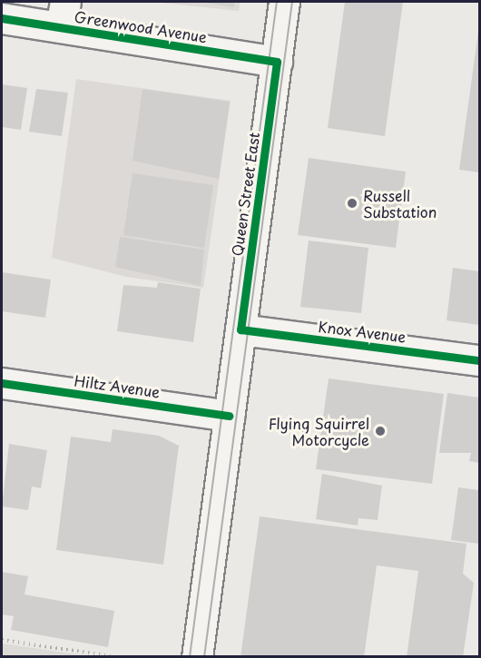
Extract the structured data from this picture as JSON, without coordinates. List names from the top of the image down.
{
  "streets": {
    "street": [
      "Greenwood Avenue",
      "Queen Street East",
      "Knox Avenue",
      "Hiltz Avenue"
    ]
  },
  "crossings": [
    ["Greenwood Avenue", "Queen Street East"],
    ["Queen Street East", "Knox Avenue"],
    ["Queen Street East", "Hiltz Avenue"]
  ],
  "places": ["Russell Substation", "Flying Squirrel Motorcycle"]
}
